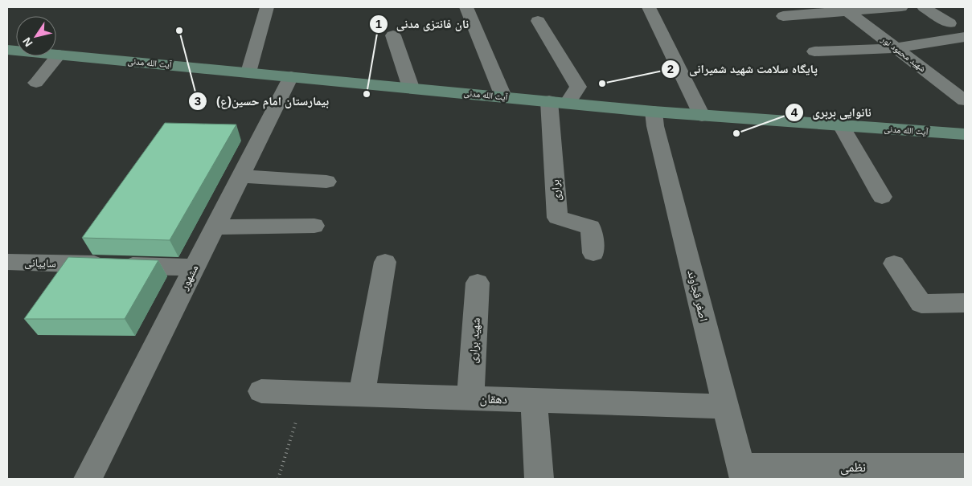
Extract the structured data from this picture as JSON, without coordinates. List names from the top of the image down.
{
  "streets": {
    "main road": ["آیت الله مدنی"],
    "street": [
      "شهید محمود نور",
      "براری",
      "ساییانی",
      "مشهور",
      "اصغر قجاوند",
      "شهید براری",
      "دهقان",
      "نظمی"
    ]
  },
  "crossings": [
    ["آیت الله مدنی", "براری"],
    ["آیت الله مدنی", "مشهور"],
    ["آیت الله مدنی", "اصغر قجاوند"],
    ["ساییانی", "مشهور"],
    ["اصغر قجاوند", "دهقان"],
    ["اصغر قجاوند", "نظمی"],
    ["شهید براری", "دهقان"]
  ],
  "places": [
    "بیمارستان امام حسین(ع)",
    "پایگاه سلامت شهید شمیرانی",
    "نان فانتزی مدنی",
    "نانوایی بربری"
  ],
  "north": "bottom left"
}
